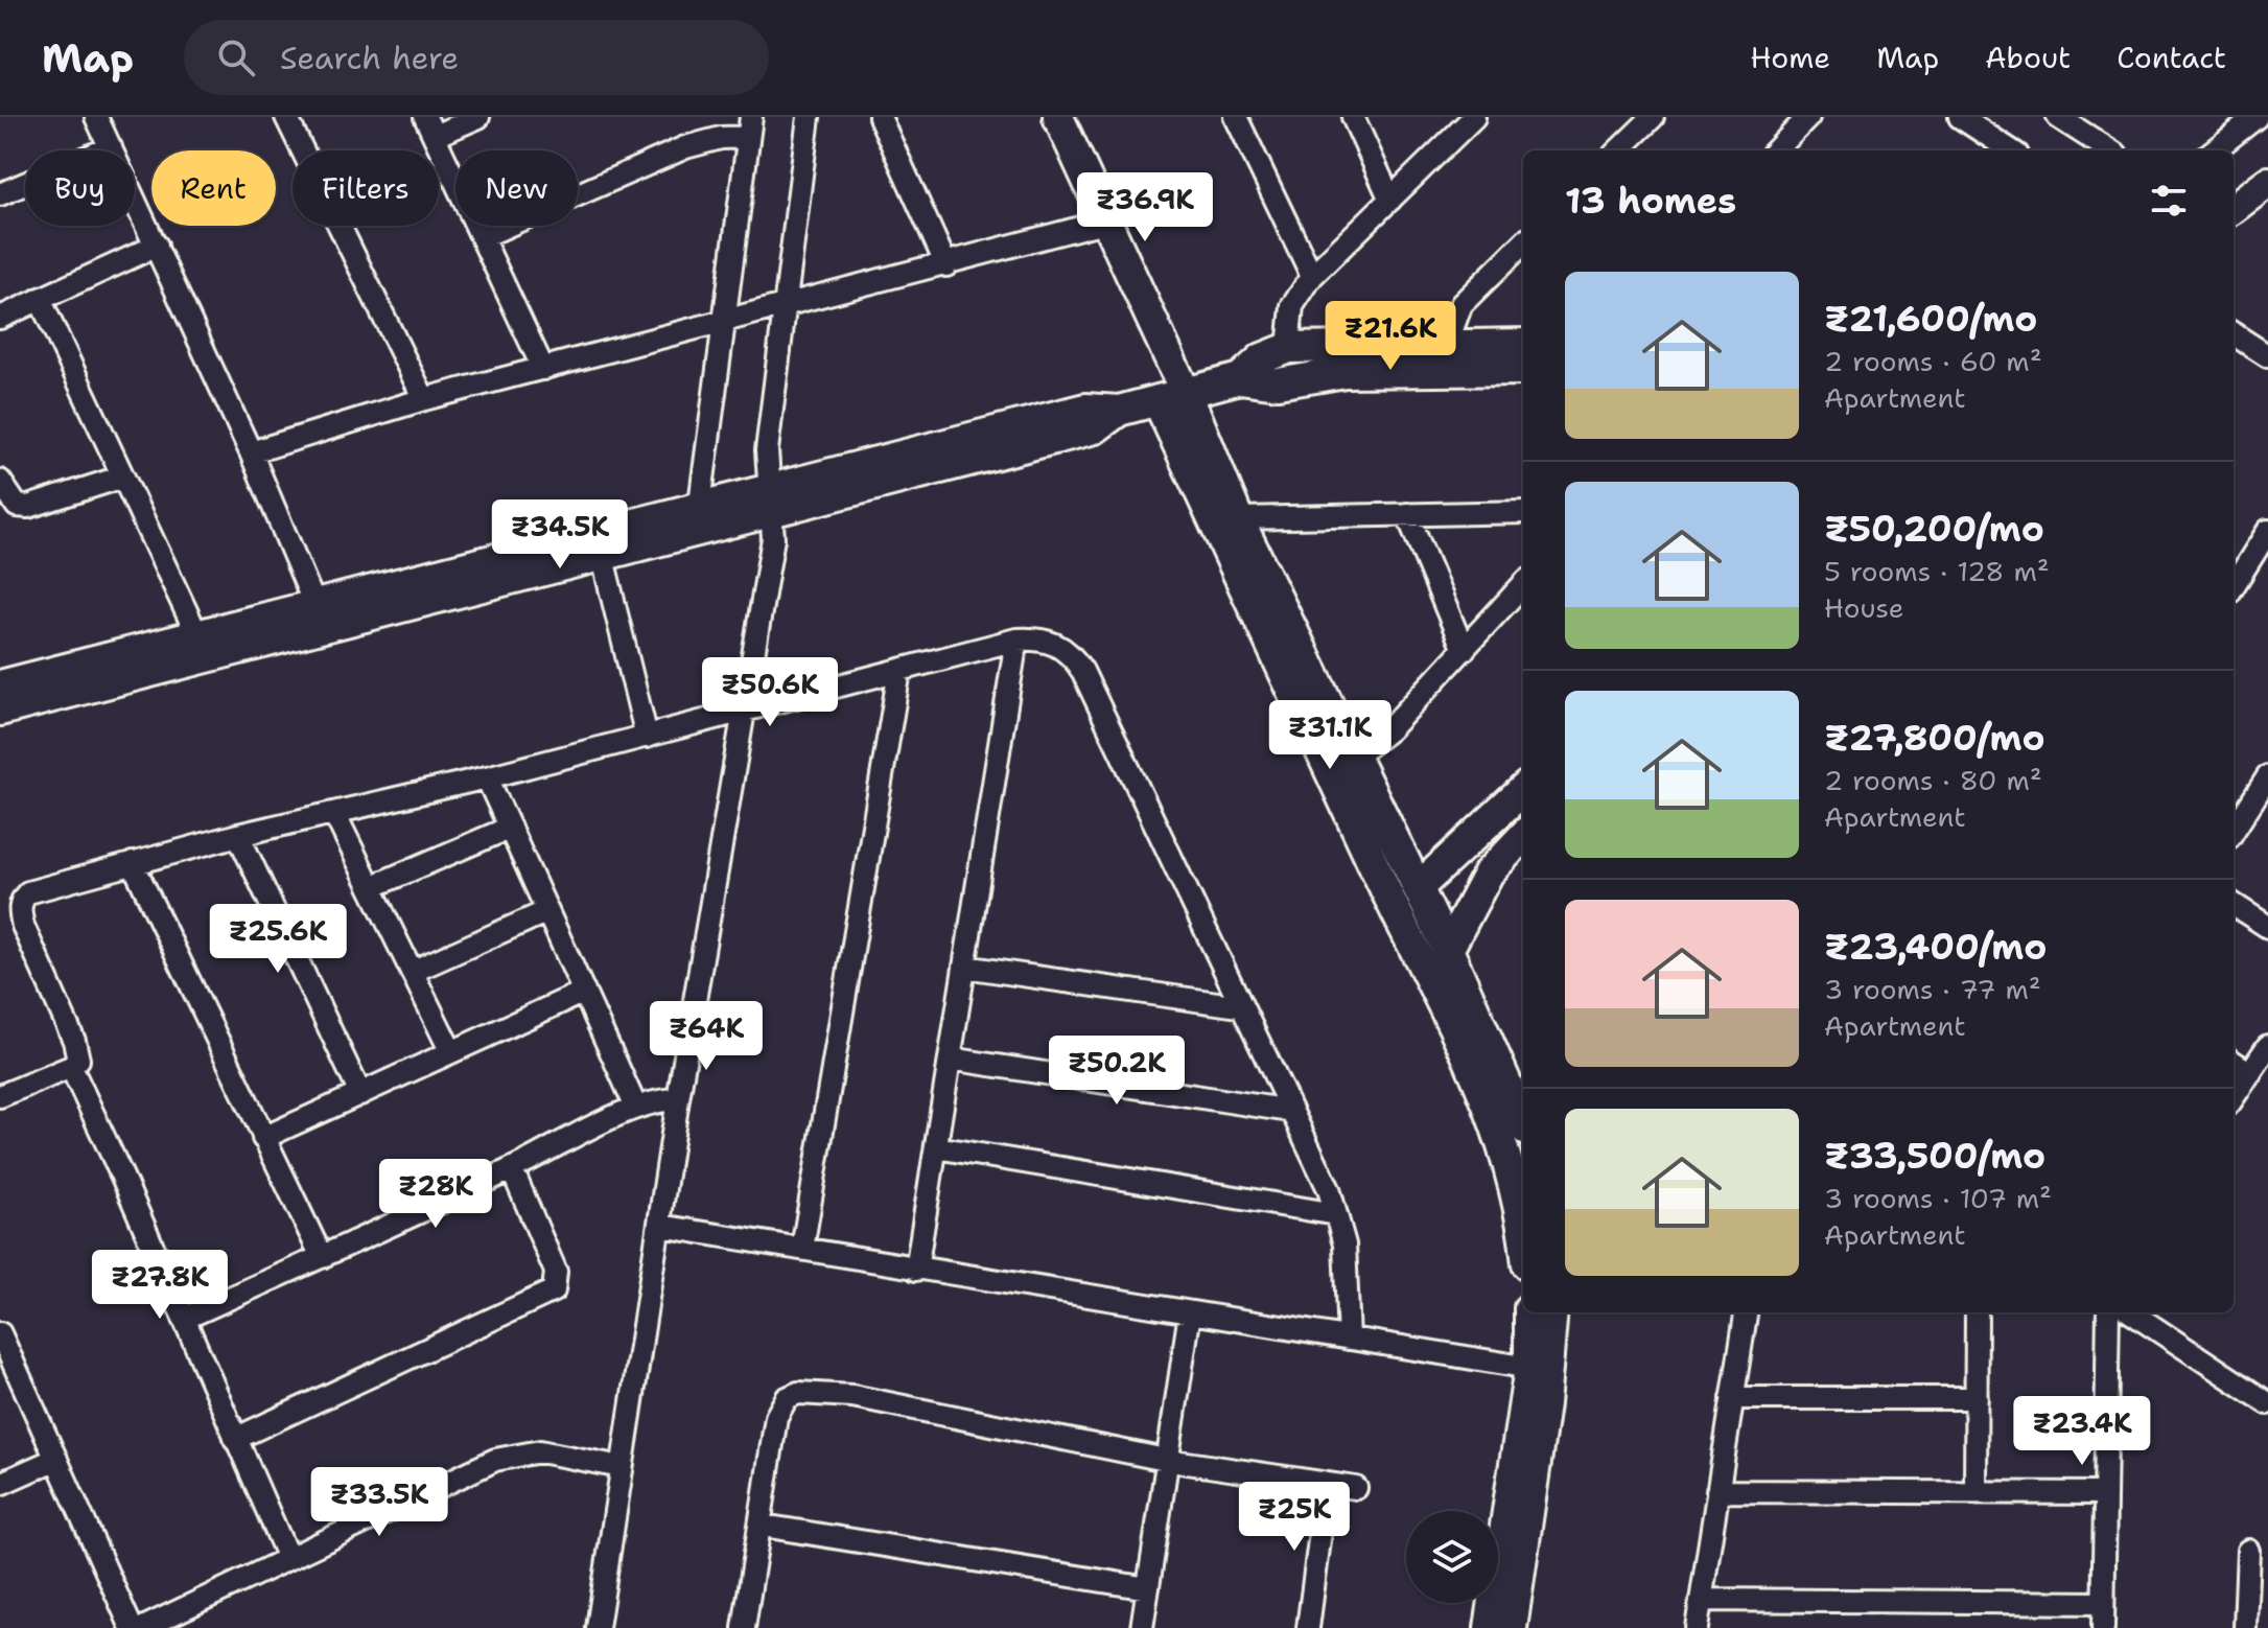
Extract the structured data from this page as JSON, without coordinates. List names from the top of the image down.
{
  "page": {
    "header": "Map",
    "search": "Search here",
    "nav": [
      "Home",
      "Map",
      "About",
      "Contact"
    ],
    "chip": [
      "Buy",
      "Rent",
      "Filters",
      "New"
    ],
    "heading": "13 homes",
    "price": [
      "₹36.9K",
      "₹21.6K",
      "₹34.5K",
      "₹50.6K",
      "₹31.1K",
      "₹25.6K",
      "₹64K",
      "₹50.2K",
      "₹28K",
      "₹27.8K",
      "₹23.4K",
      "₹33.5K",
      "₹25K"
    ],
    "list": [
      {
        "name": "₹21,600/mo",
        "note": "2 rooms · 60 m² · Apartment"
      },
      {
        "name": "₹50,200/mo",
        "note": "5 rooms · 128 m² · House"
      },
      {
        "name": "₹27,800/mo",
        "note": "2 rooms · 80 m² · Apartment"
      },
      {
        "name": "₹23,400/mo",
        "note": "3 rooms · 77 m² · Apartment"
      },
      {
        "name": "₹33,500/mo",
        "note": "3 rooms · 107 m² · Apartment"
      }
    ]
  }
}
